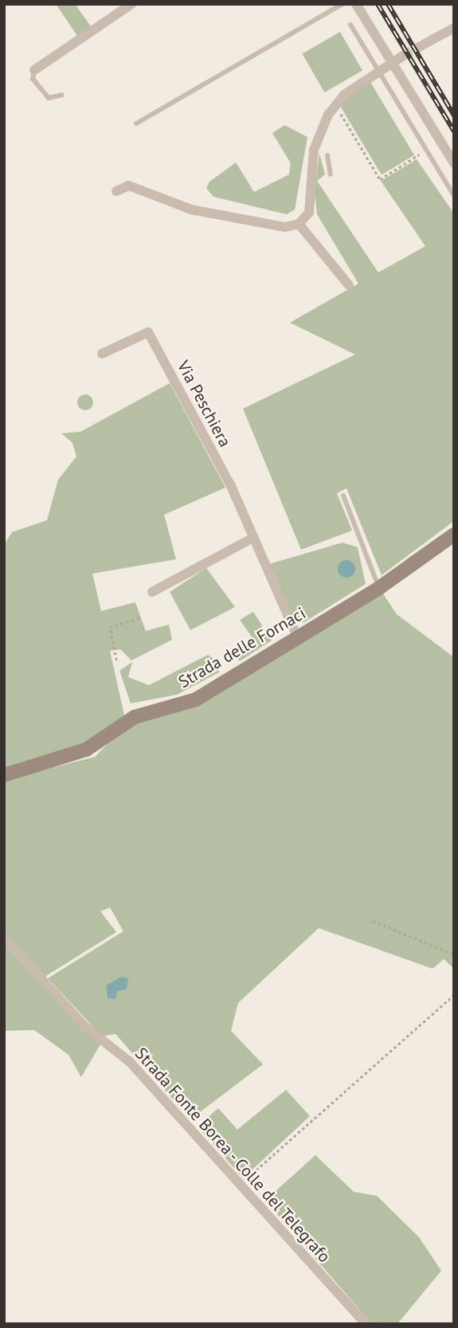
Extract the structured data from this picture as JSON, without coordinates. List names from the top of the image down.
{
  "streets": {
    "street": ["Via Peschiera", "Strada delle Fornaci", "Strada Fonte Borea - Colle del Telegrafo"]
  },
  "crossings": [
    ["Via Peschiera", "Strada delle Fornaci"]
  ]
}
